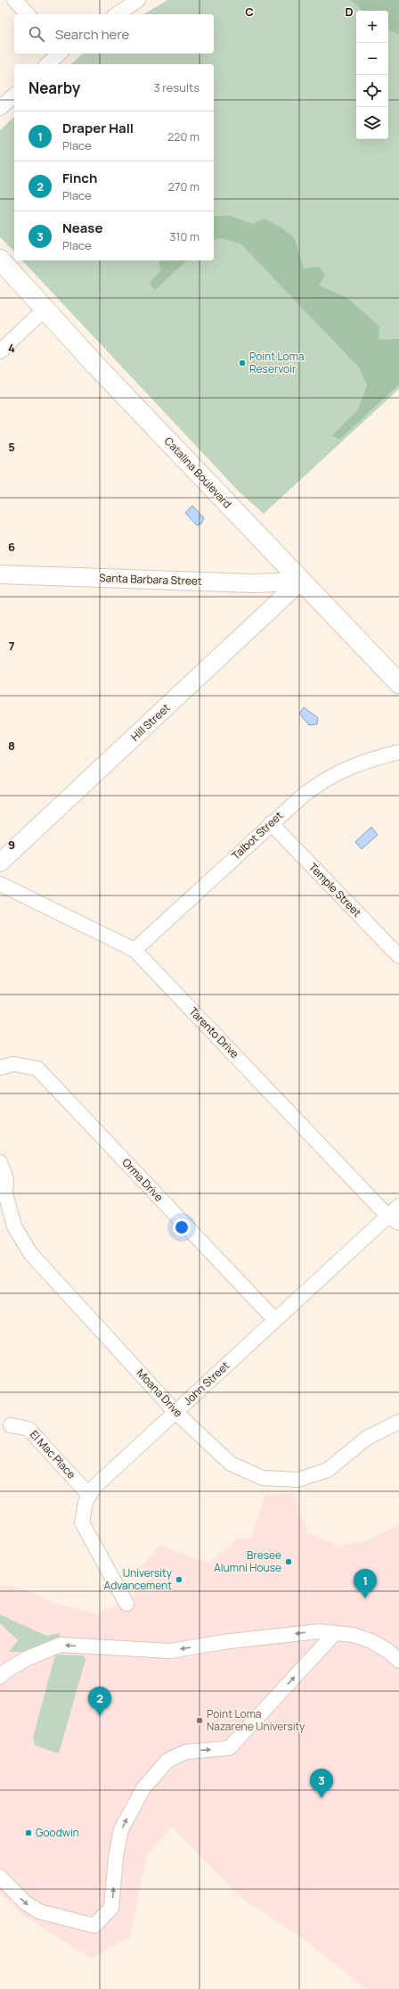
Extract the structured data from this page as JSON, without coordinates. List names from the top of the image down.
{
  "streets": {
    "main road": ["Catalina Boulevard"],
    "street": [
      "Santa Barbara Street",
      "Hill Street",
      "Talbot Street",
      "Temple Street",
      "Tarento Drive",
      "Orma Drive",
      "John Street",
      "Moana Drive",
      "El Mac Place"
    ]
  },
  "crossings": [
    ["Catalina Boulevard", "Santa Barbara Street"],
    ["Catalina Boulevard", "Hill Street"],
    ["Santa Barbara Street", "Hill Street"],
    ["Talbot Street", "Temple Street"],
    ["Talbot Street", "Tarento Drive"],
    ["Tarento Drive", "John Street"],
    ["Orma Drive", "John Street"],
    ["John Street", "Moana Drive"],
    ["John Street", "El Mac Place"]
  ],
  "places": [
    "Point Loma Reservoir",
    "Bresee Alumni House",
    "University Advancement",
    "Point Loma Nazarene University",
    "Goodwin"
  ],
  "page": {
    "map_buttons": ["+", "−"],
    "search": "Search here",
    "heading": ["Nearby", "3 results"],
    "list": [
      {
        "mark": "1",
        "name": "Draper Hall",
        "note": "Place",
        "value": "220 m"
      },
      {
        "mark": "2",
        "name": "Finch",
        "note": "Place",
        "value": "270 m"
      },
      {
        "mark": "3",
        "name": "Nease",
        "note": "Place",
        "value": "310 m"
      }
    ],
    "pins": ["1", "2", "3"]
  },
  "grid": {
    "columns": ["C", "D"],
    "rows": [
      "4",
      "5",
      "6",
      "7",
      "8",
      "9"
    ]
  }
}
